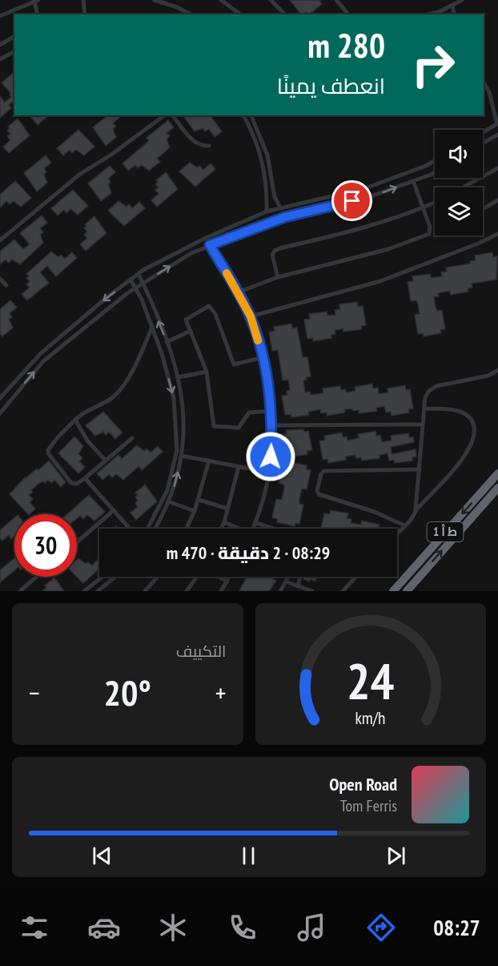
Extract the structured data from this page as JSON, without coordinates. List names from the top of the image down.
{
  "streets": {
    "highway": ["ط أ 1"]
  },
  "page": {
    "turn": ["280 m", "انعطف يمينًا"],
    "limit": "30",
    "trip": "08:29 · 2 دقيقة · 470 m",
    "tile": "التكييف",
    "heat": ["−", "20°", "+"],
    "song": ["Open Road", "Tom Ferris"],
    "tabs": "08:27",
    "gauge": ["24", "km/h"]
  }
}
